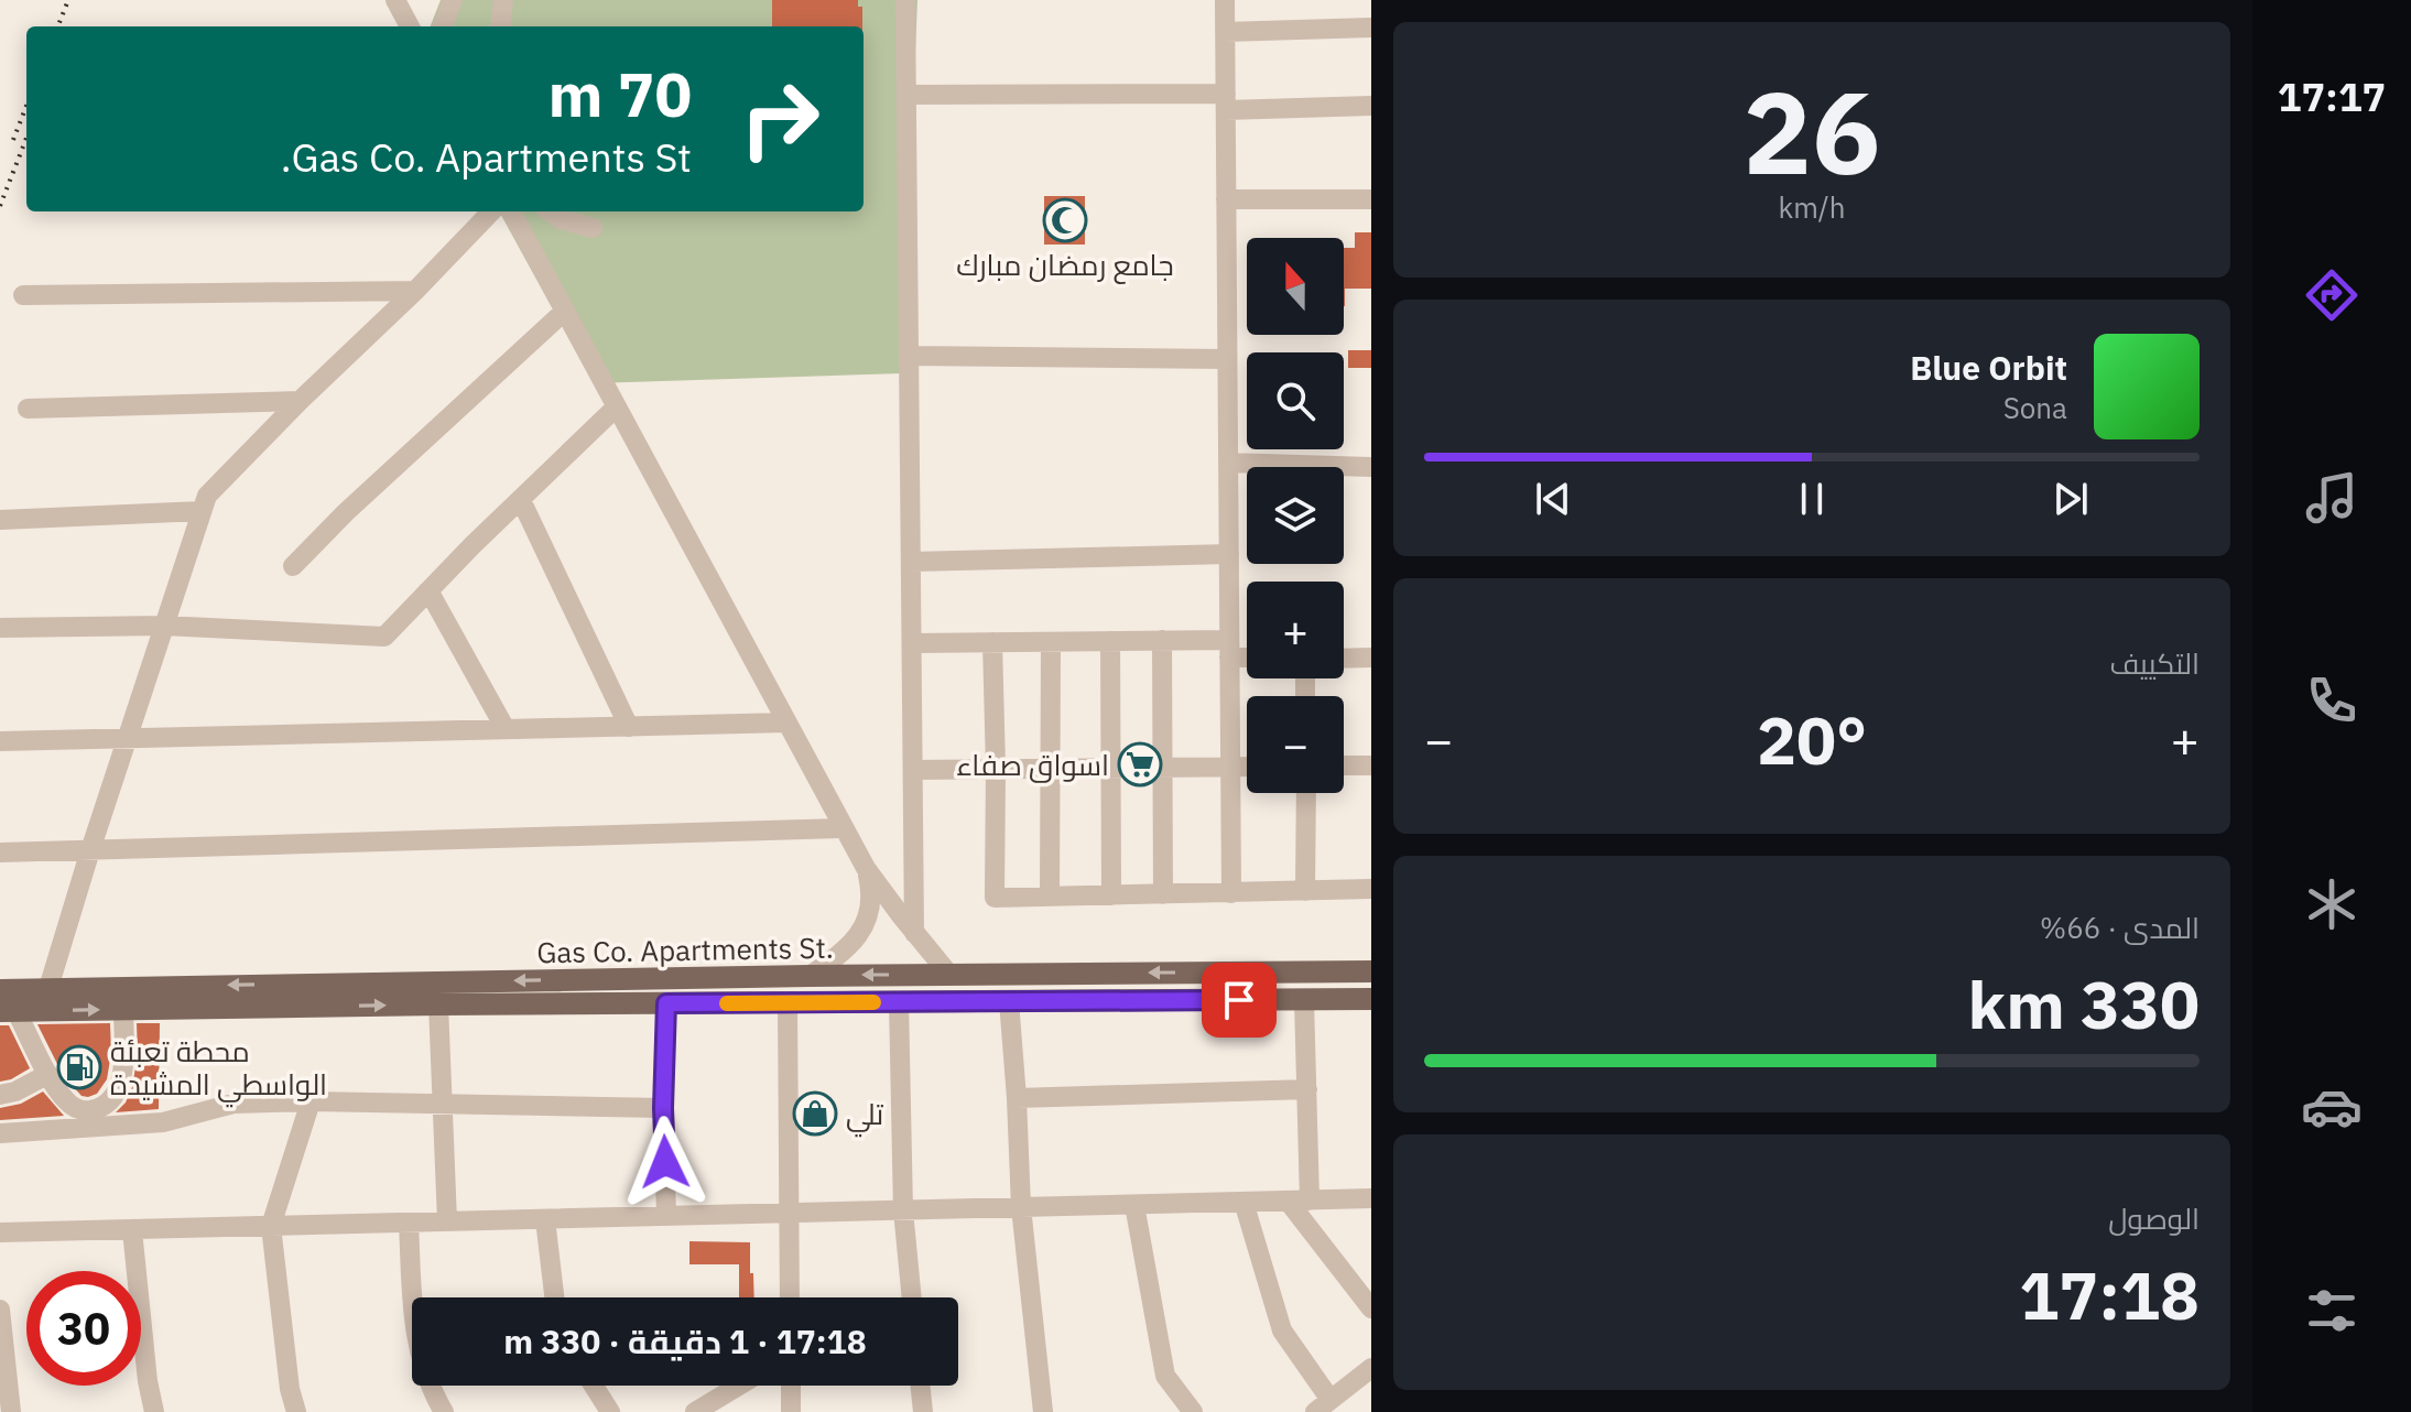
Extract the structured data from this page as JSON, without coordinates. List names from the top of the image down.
{
  "streets": {
    "main road": ["Gas Co. Apartments St."]
  },
  "places": {
    "mosque": ["جامع رمضان مبارك"],
    "supermarket": ["اسواق صفاء"],
    "fuel station": ["محطة تعبئة الواسطي المشيدة"],
    "shop": ["تلي"]
  },
  "north": "top",
  "page": {
    "tabs": "17:17",
    "tile": [
      ["26", "km/h"],
      "التكييف",
      ["المدى · 66%", "330 km"],
      ["الوصول", "17:18"]
    ],
    "turn": ["70 m", "Gas Co. Apartments St."],
    "map_buttons": ["+", "−"],
    "song": ["Blue Orbit", "Sona"],
    "heat": ["−", "20°", "+"],
    "limit": "30",
    "trip": "17:18 · 1 دقيقة · 330 m"
  }
}
